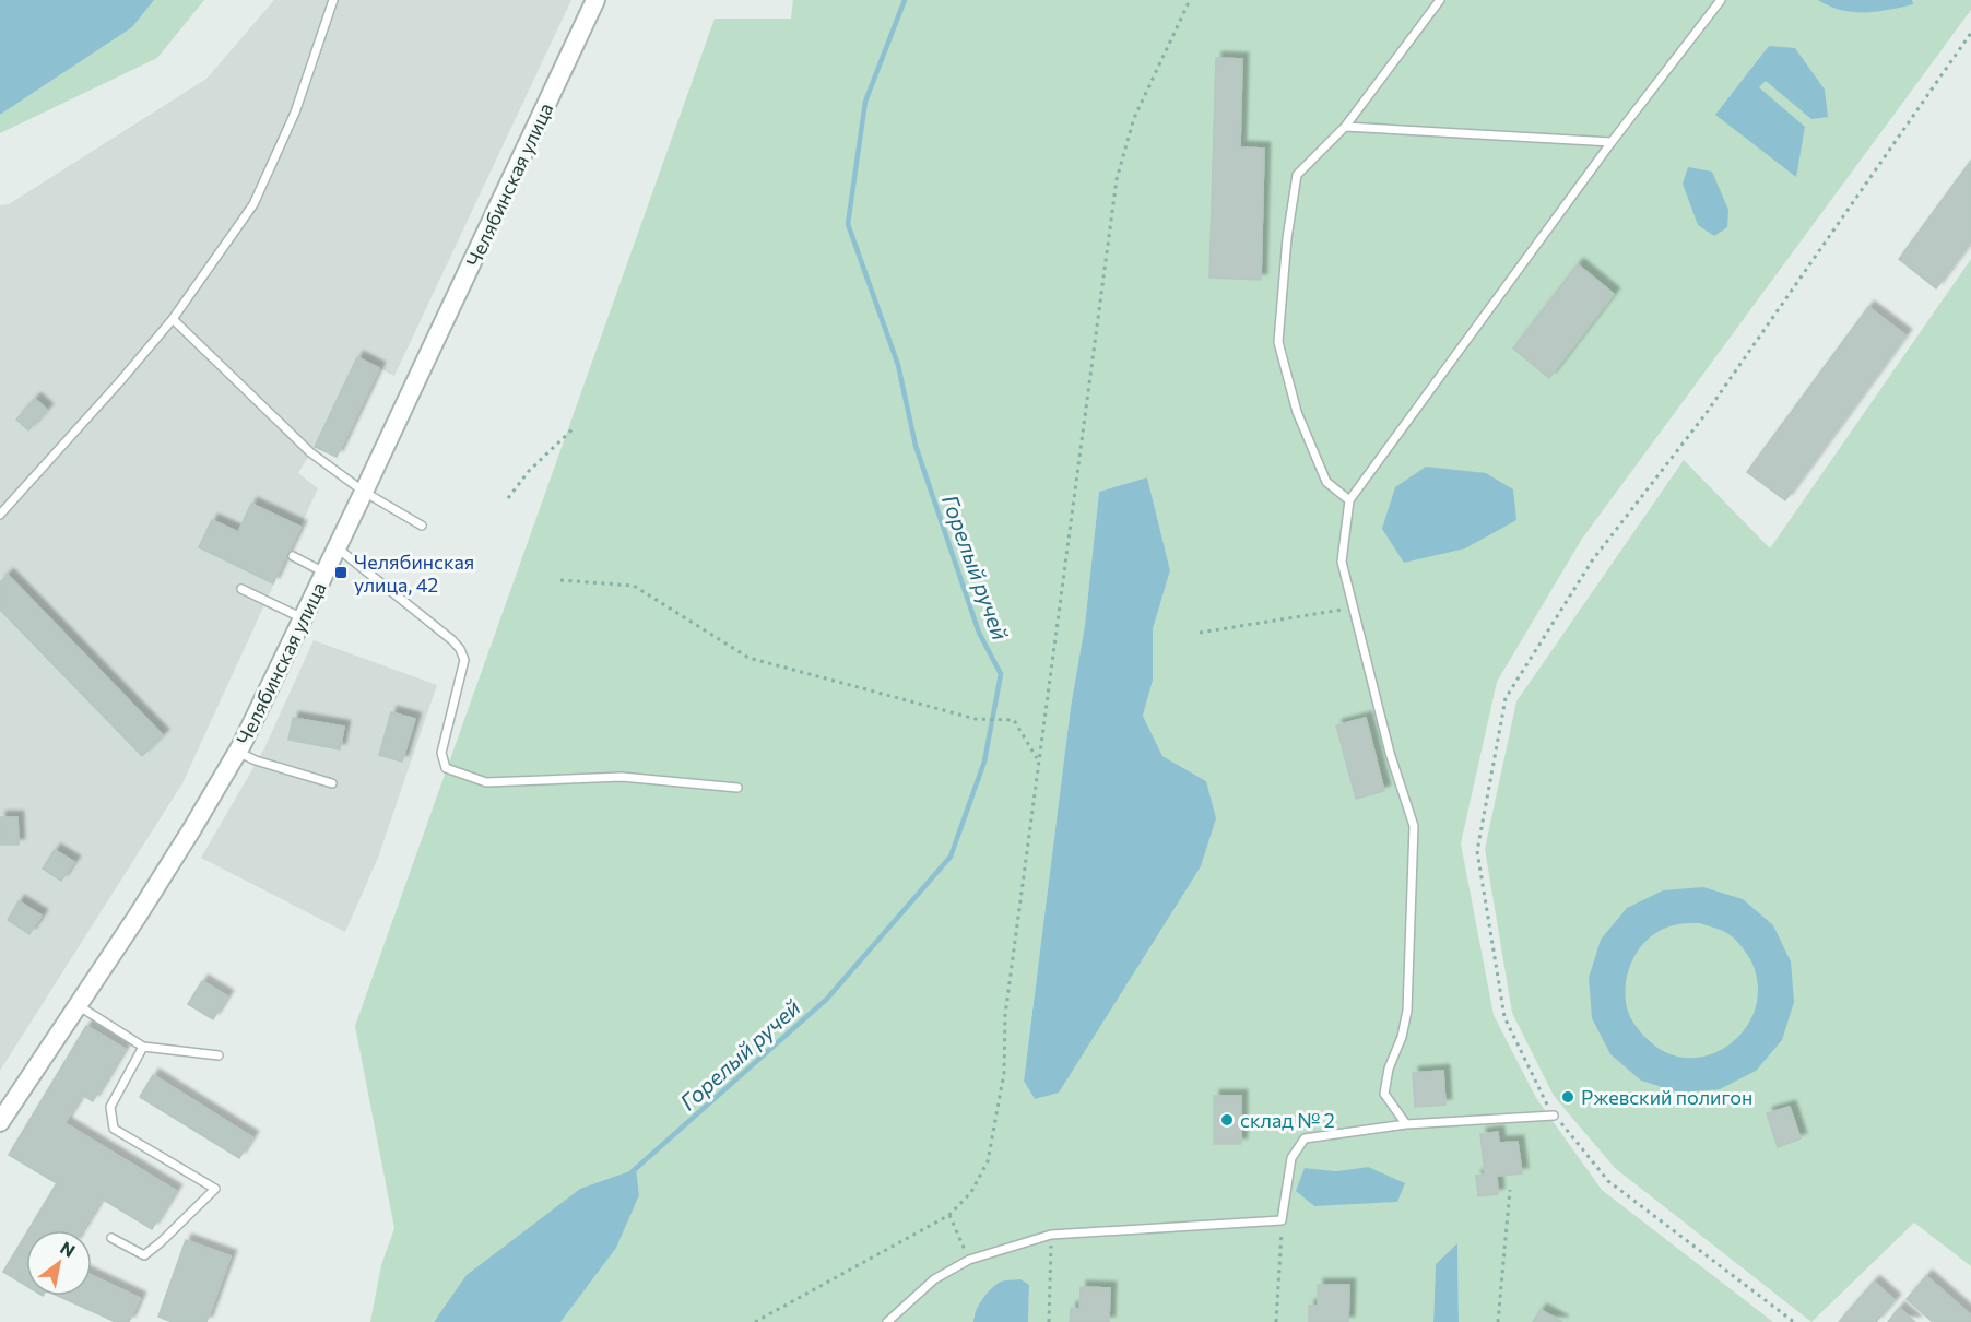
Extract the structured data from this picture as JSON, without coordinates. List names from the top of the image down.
{
  "streets": {
    "street": ["Челябинская улица"]
  },
  "water": ["Горелый ручей"],
  "places": {
    "transit": ["Челябинская улица, 42"],
    "other": ["Ржевский полигон", "склад № 2"]
  },
  "north": "top right"
}
